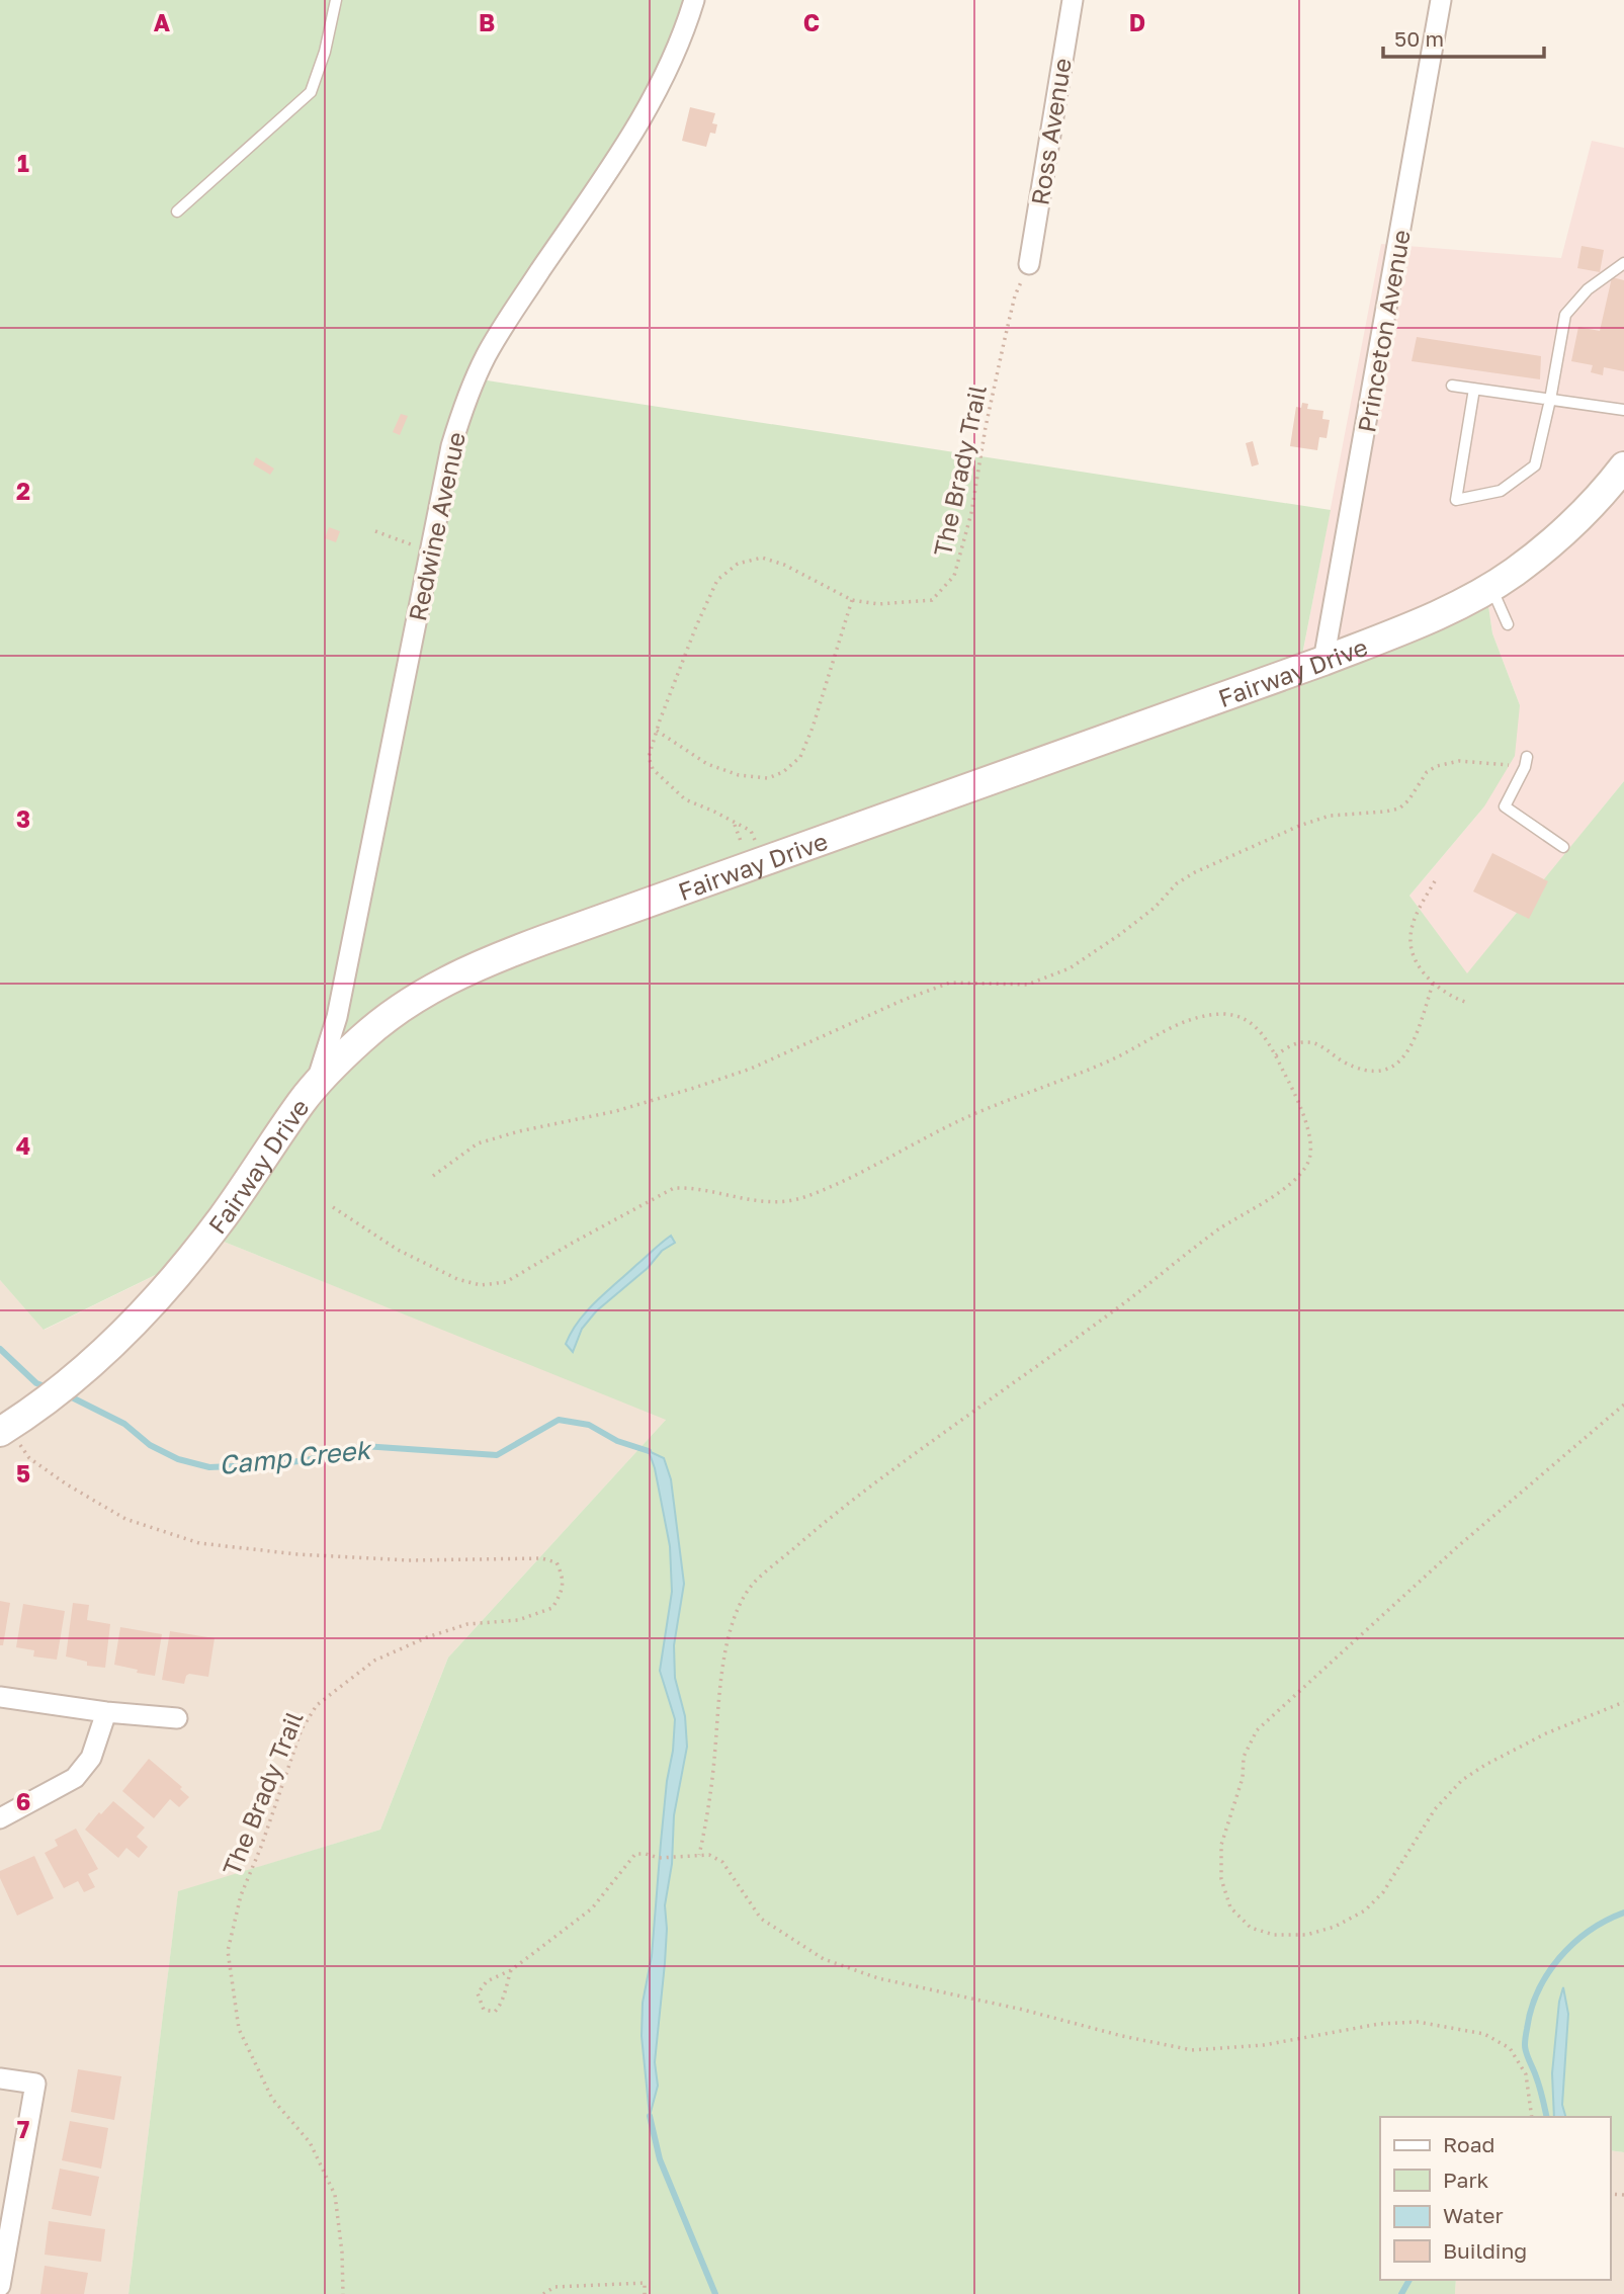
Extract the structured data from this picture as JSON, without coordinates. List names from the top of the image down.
{
  "streets": {
    "street": [
      "Ross Avenue",
      "Princeton Avenue",
      "Redwine Avenue",
      "Fairway Drive"
    ],
    "path": ["The Brady Trail"]
  },
  "crossings": [
    ["Ross Avenue", "The Brady Trail"],
    ["Princeton Avenue", "Fairway Drive"],
    ["The Brady Trail", "Fairway Drive"],
    ["Redwine Avenue", "Fairway Drive"]
  ],
  "water": ["Camp Creek"],
  "legend": [
    "Road",
    "Park",
    "Water",
    "Building"
  ],
  "scale_bar": "50 m",
  "grid": {
    "columns": [
      "A",
      "B",
      "C",
      "D"
    ],
    "rows": [
      "1",
      "2",
      "3",
      "4",
      "5",
      "6",
      "7"
    ]
  }
}
